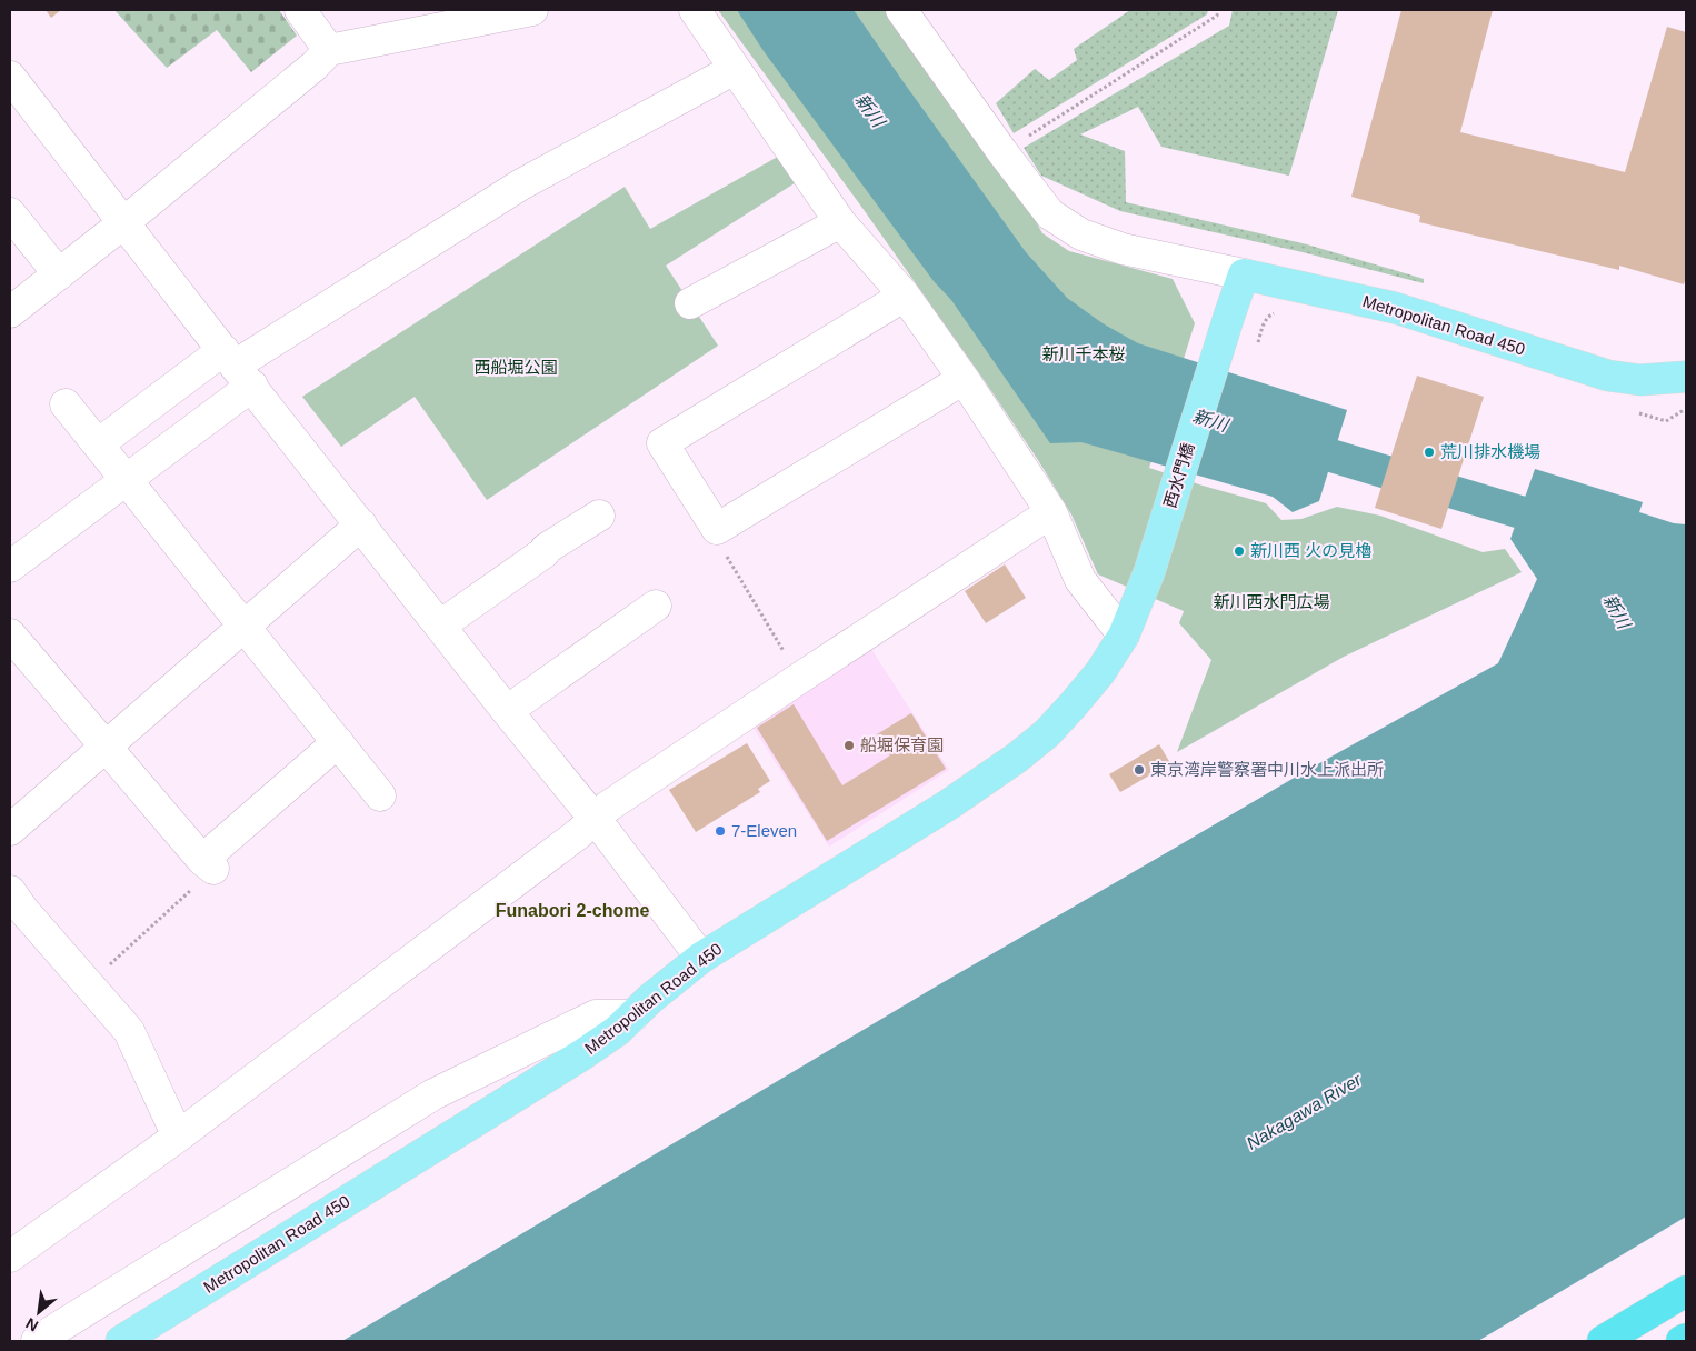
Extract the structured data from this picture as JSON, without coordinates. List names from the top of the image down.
{
  "streets": {
    "main road": ["Metropolitan Road 450", "西水門橋"]
  },
  "crossings": [
    ["Metropolitan Road 450", "西水門橋"]
  ],
  "districts": ["Funabori 2-chome"],
  "water": ["新川", "Nakagawa River"],
  "parks": ["新川千本桜", "西船堀公園", "新川西水門広場"],
  "places": [
    "荒川排水機場",
    "新川西 火の見櫓",
    "船堀保育園",
    "東京湾岸警察署中川水上派出所",
    "7-Eleven"
  ],
  "north": "bottom left"
}
